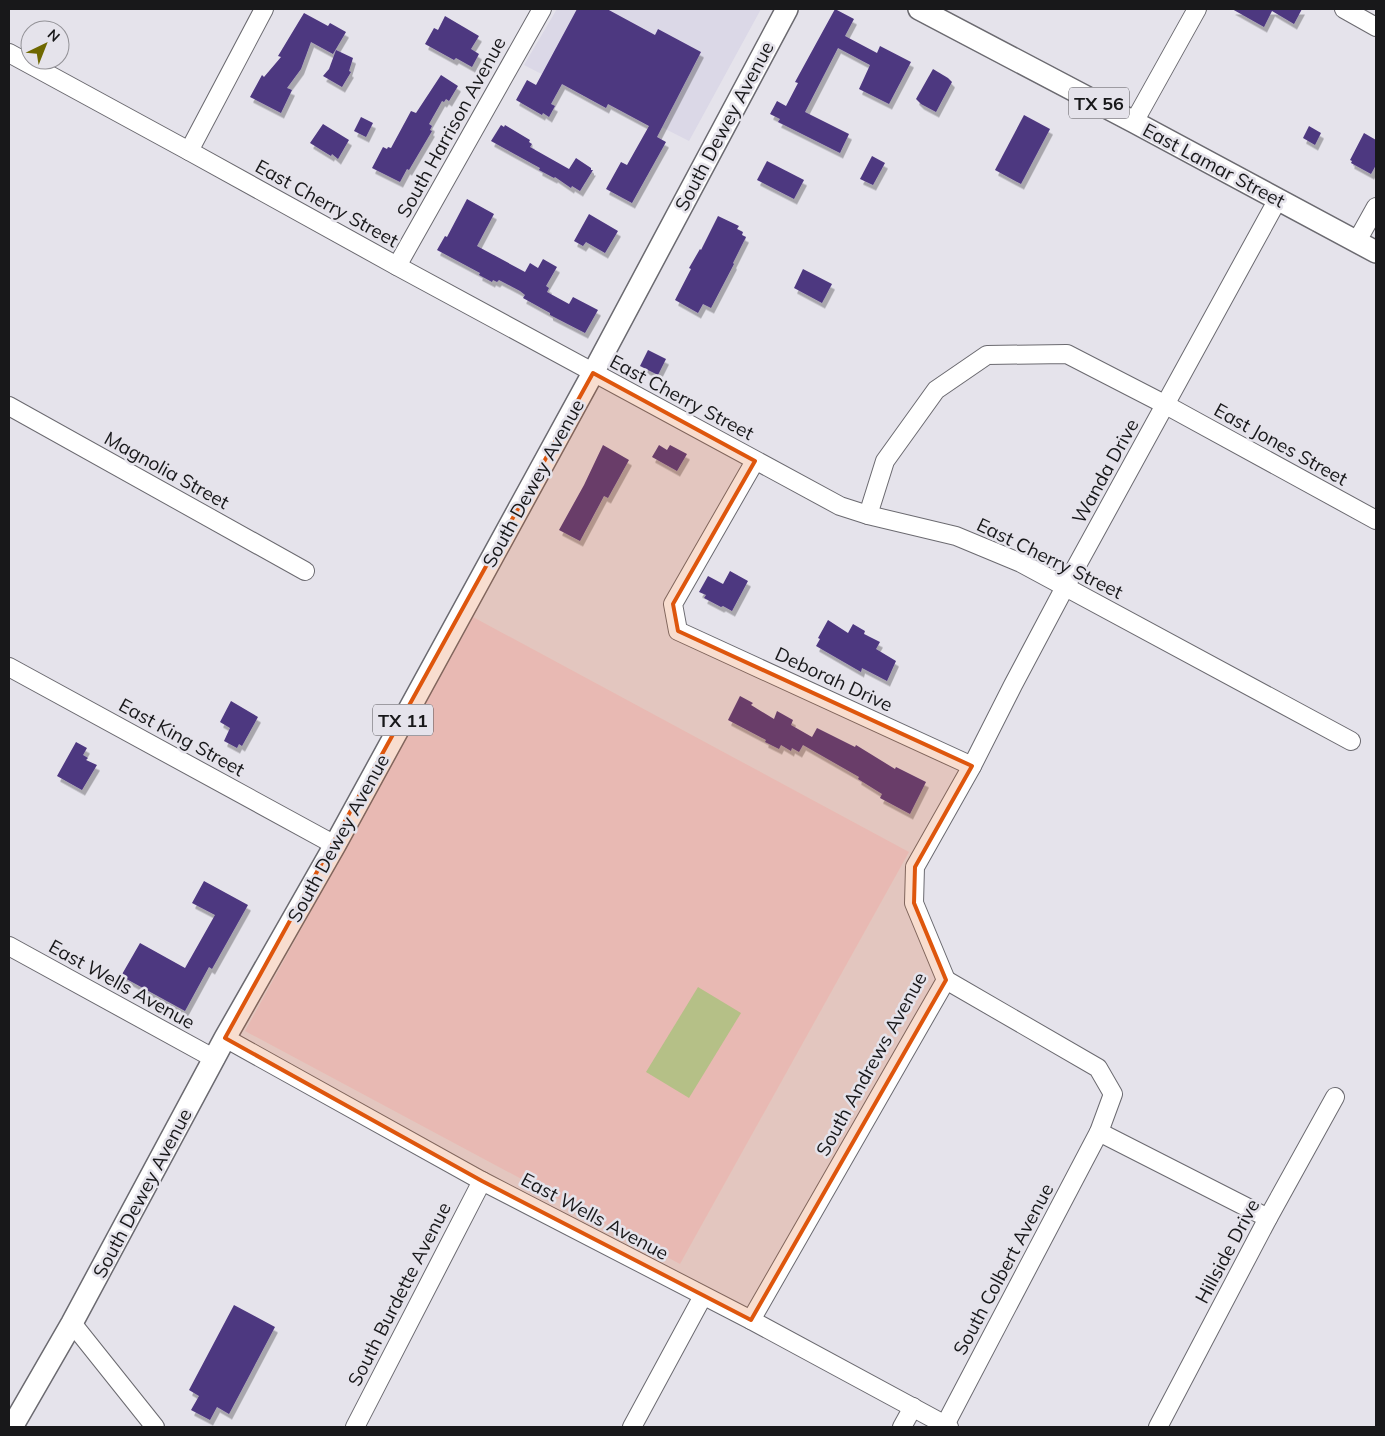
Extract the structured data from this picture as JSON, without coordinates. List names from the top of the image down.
{
  "streets": {
    "main road": [
      "TX 56",
      "South Dewey Avenue",
      "East Lamar Street",
      "TX 11"
    ],
    "street": [
      "South Harrison Avenue",
      "East Cherry Street",
      "East Jones Street",
      "Magnolia Street",
      "Wanda Drive",
      "Deborah Drive",
      "East King Street",
      "East Wells Avenue",
      "South Andrews Avenue",
      "Hillside Drive",
      "South Colbert Avenue",
      "South Burdette Avenue"
    ]
  },
  "crossings": [
    ["South Dewey Avenue", "East Cherry Street"],
    ["South Dewey Avenue", "East King Street"],
    ["South Dewey Avenue", "East Wells Avenue"],
    ["South Harrison Avenue", "East Cherry Street"],
    ["East Lamar Street", "Wanda Drive"],
    ["East Cherry Street", "East Jones Street"],
    ["East Cherry Street", "Wanda Drive"],
    ["East Cherry Street", "Deborah Drive"],
    ["East Jones Street", "Wanda Drive"],
    ["Wanda Drive", "Deborah Drive"],
    ["Wanda Drive", "South Andrews Avenue"],
    ["Deborah Drive", "South Andrews Avenue"],
    ["East Wells Avenue", "South Andrews Avenue"],
    ["East Wells Avenue", "South Colbert Avenue"],
    ["East Wells Avenue", "South Burdette Avenue"],
    ["South Andrews Avenue", "South Colbert Avenue"]
  ],
  "north": "top right"
}
